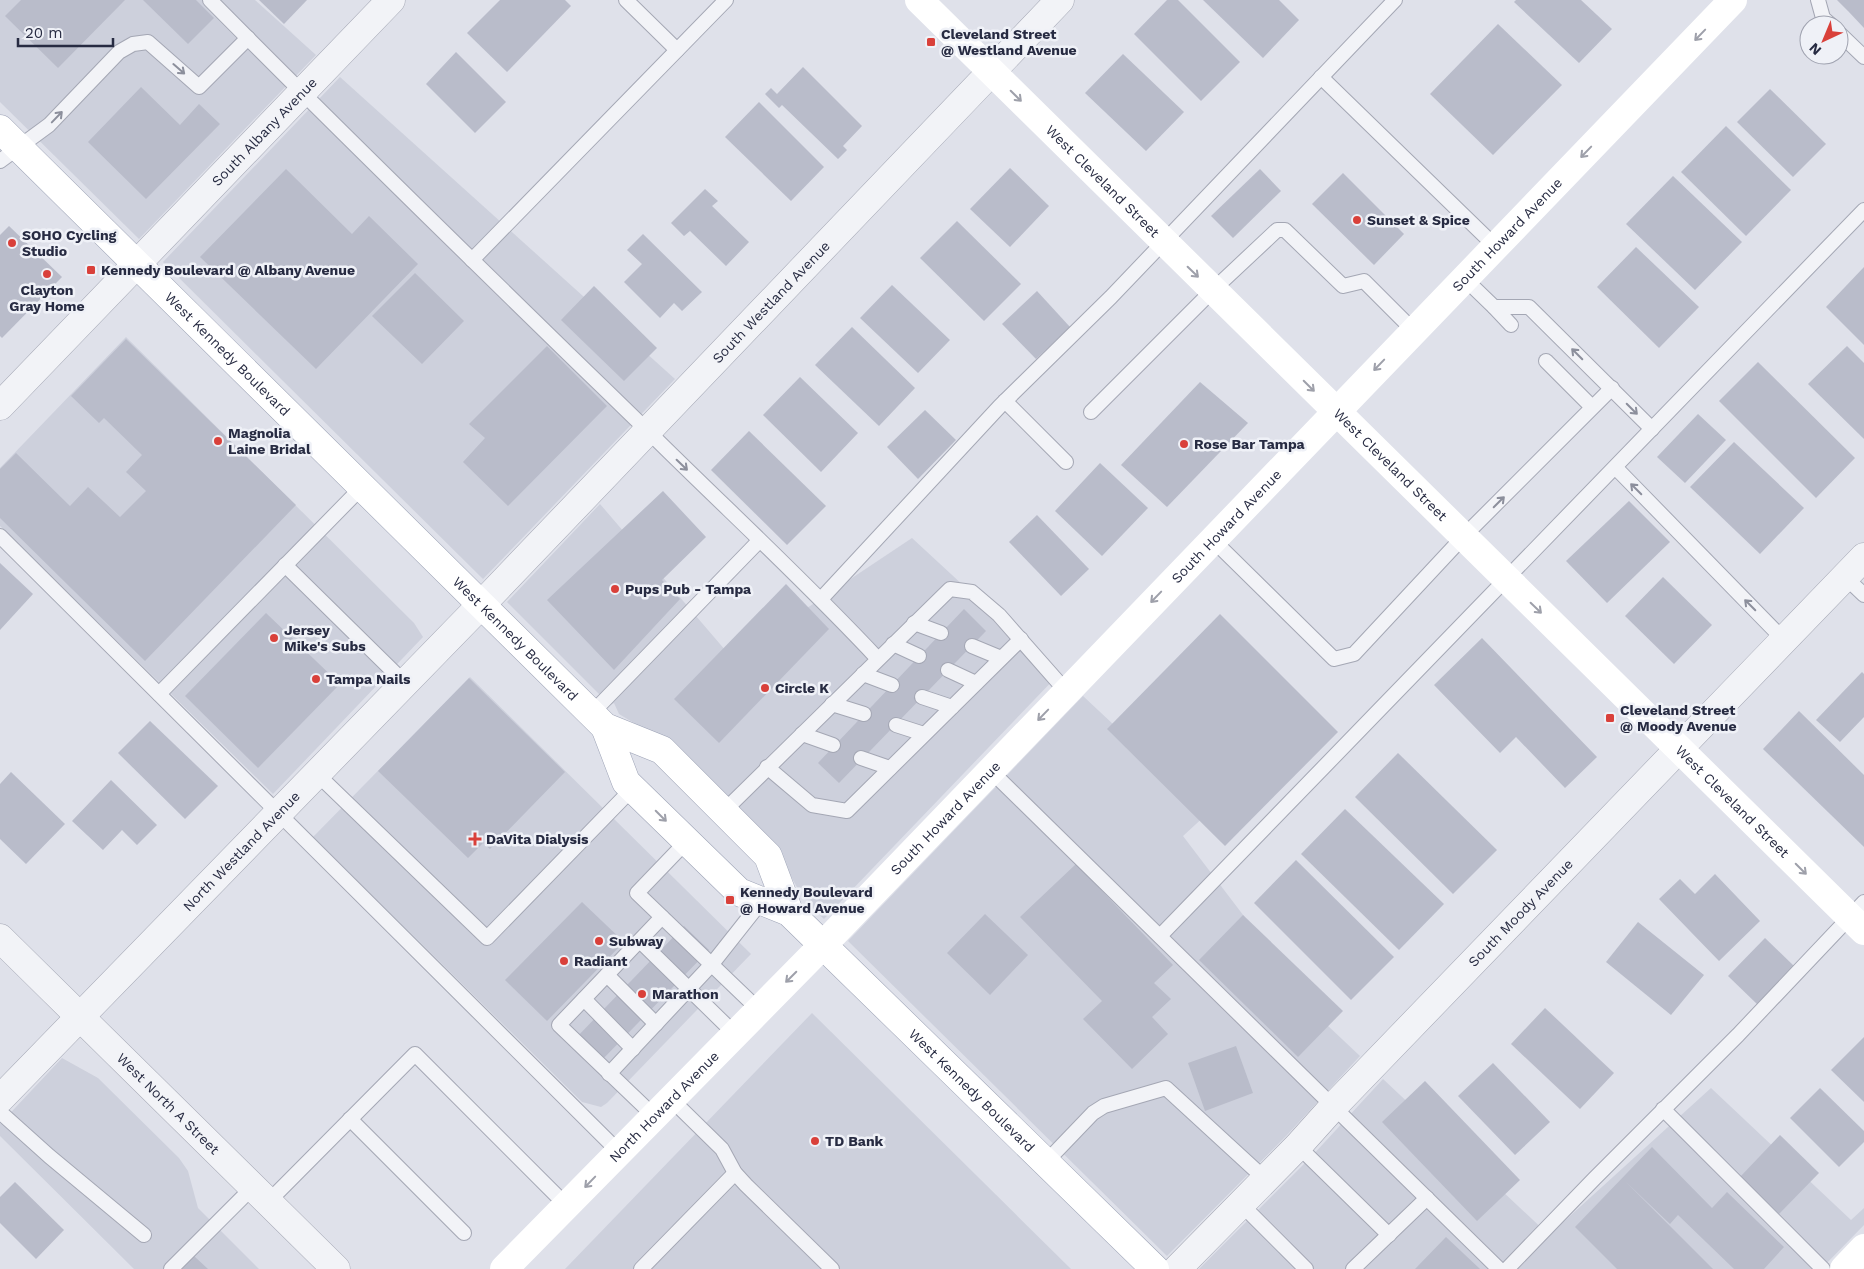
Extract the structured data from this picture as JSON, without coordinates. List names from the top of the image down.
{
  "streets": {
    "main road": [
      "West Cleveland Street",
      "South Howard Avenue",
      "West Kennedy Boulevard",
      "North Howard Avenue"
    ],
    "street": [
      "South Albany Avenue",
      "South Westland Avenue",
      "North Westland Avenue",
      "South Moody Avenue",
      "West North A Street"
    ]
  },
  "crossings": [
    ["South Albany Avenue", "West Kennedy Boulevard"],
    ["West Cleveland Street", "South Howard Avenue"],
    ["West Cleveland Street", "South Westland Avenue"],
    ["West Cleveland Street", "South Moody Avenue"],
    ["South Howard Avenue", "West Kennedy Boulevard"],
    ["South Howard Avenue", "North Howard Avenue"],
    ["South Westland Avenue", "West Kennedy Boulevard"],
    ["South Westland Avenue", "North Westland Avenue"],
    ["West Kennedy Boulevard", "North Westland Avenue"],
    ["West Kennedy Boulevard", "North Howard Avenue"],
    ["North Westland Avenue", "West North A Street"]
  ],
  "one_way": ["West Cleveland Street", "South Howard Avenue", "North Howard Avenue"],
  "places": {
    "transit": [
      "Cleveland Street @ Westland Avenue",
      "Kennedy Boulevard @ Albany Avenue",
      "Cleveland Street @ Moody Avenue",
      "Kennedy Boulevard @ Howard Avenue"
    ],
    "other": [
      "Sunset & Spice",
      "SOHO Cycling Studio",
      "Clayton Gray Home",
      "Magnolia Laine Bridal",
      "Rose Bar Tampa",
      "Pups Pub - Tampa",
      "Jersey Mike's Subs",
      "Tampa Nails",
      "Circle K",
      "Subway",
      "Radiant",
      "Marathon",
      "TD Bank"
    ],
    "health": ["DaVita Dialysis"]
  },
  "scale_bar": "20 m",
  "north": "bottom left"
}
